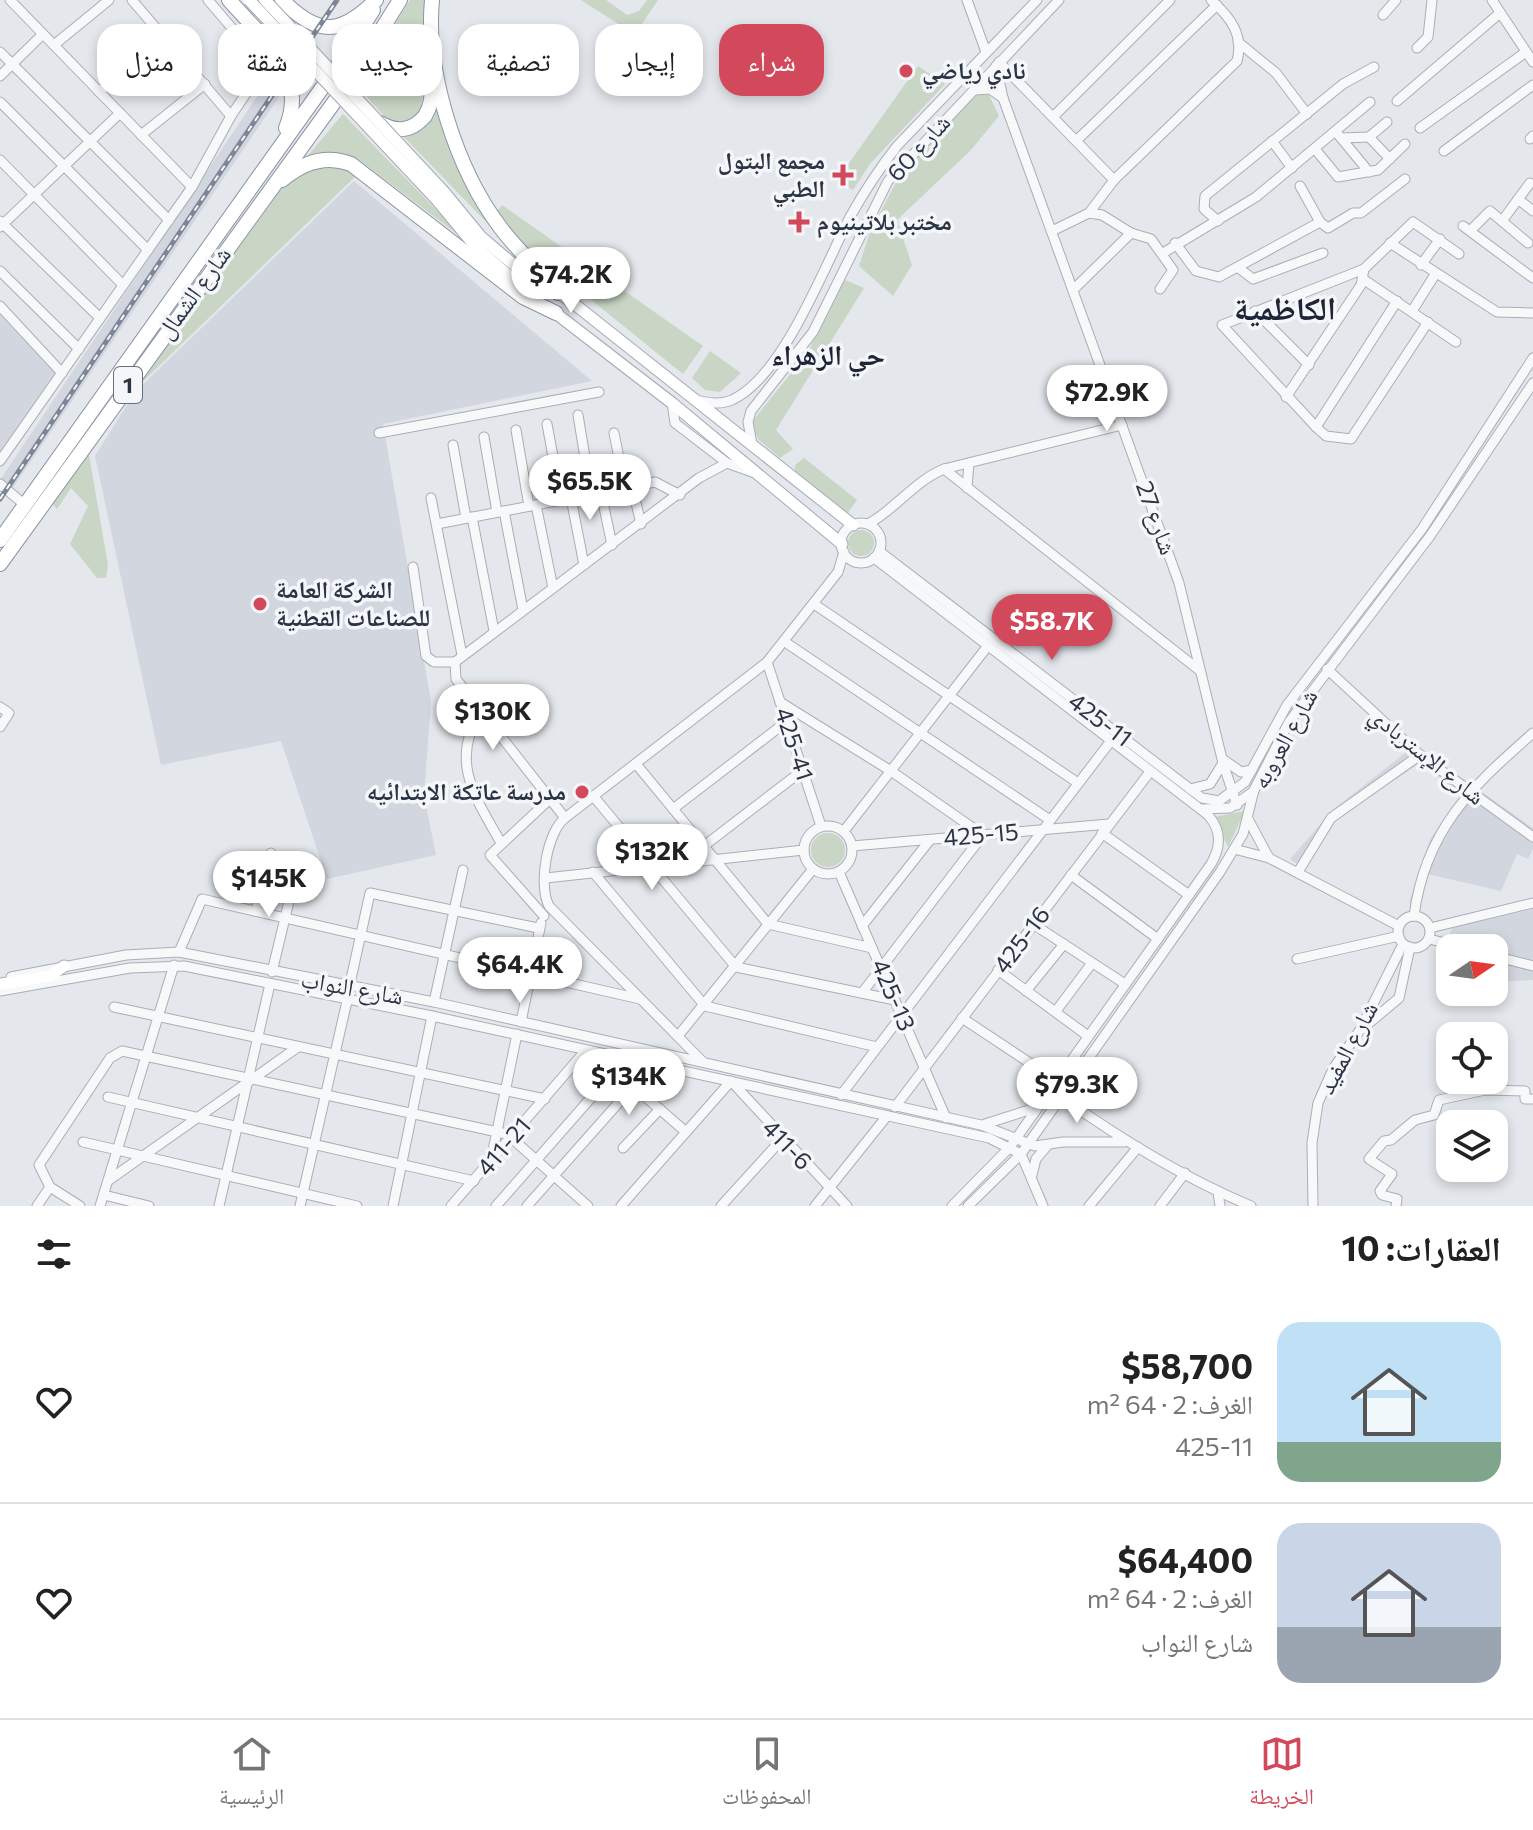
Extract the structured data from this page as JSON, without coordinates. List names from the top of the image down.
{
  "streets": {
    "highway": ["شارع الشمال", "1"],
    "street": [
      "شارع 60",
      "شارع 27",
      "425-11",
      "شارع العروبه",
      "425-41",
      "شارع الإستربادي",
      "425-15",
      "425-16",
      "شارع النواب",
      "425-13",
      "شارع المفيد",
      "411-6",
      "411-21"
    ]
  },
  "crossings": [
    ["شارع 60", "شارع 27"],
    ["شارع 27", "شارع العروبه"],
    ["425-11", "شارع العروبه"],
    ["425-11", "425-16"],
    ["425-11", "شارع النواب"],
    ["شارع العروبه", "شارع الإستربادي"],
    ["شارع العروبه", "شارع النواب"],
    ["425-41", "425-15"],
    ["425-41", "425-13"],
    ["425-15", "425-16"],
    ["425-15", "425-13"],
    ["425-16", "شارع النواب"],
    ["425-16", "425-13"],
    ["شارع النواب", "425-13"],
    ["شارع النواب", "411-6"],
    ["شارع النواب", "411-21"]
  ],
  "districts": ["الكاظمية", "حي الزهراء"],
  "places": {
    "other": ["نادي رياضي", "الشركة العامة للصناعات القطنية", "مدرسة عاتكة الابتدائيه"],
    "health": ["مجمع البتول الطبي", "مختبر بلاتينيوم"]
  },
  "north": "right",
  "page": {
    "chip": [
      "شراء",
      "إيجار",
      "تصفية",
      "جديد",
      "شقة",
      "منزل"
    ],
    "price": [
      "$74.2K",
      "$72.9K",
      "$65.5K",
      "$58.7K",
      "$130K",
      "$132K",
      "$145K",
      "$64.4K",
      "$134K",
      "$79.3K"
    ],
    "heading": "العقارات: 10",
    "list": [
      {
        "name": "$58,700",
        "note": "الغرف: 2 · 64 m² · 425-11"
      },
      {
        "name": "$64,400",
        "note": "الغرف: 2 · 64 m² · شارع النواب"
      }
    ],
    "tabs": ["الخريطة", "المحفوظات", "الرئيسية"]
  }
}
